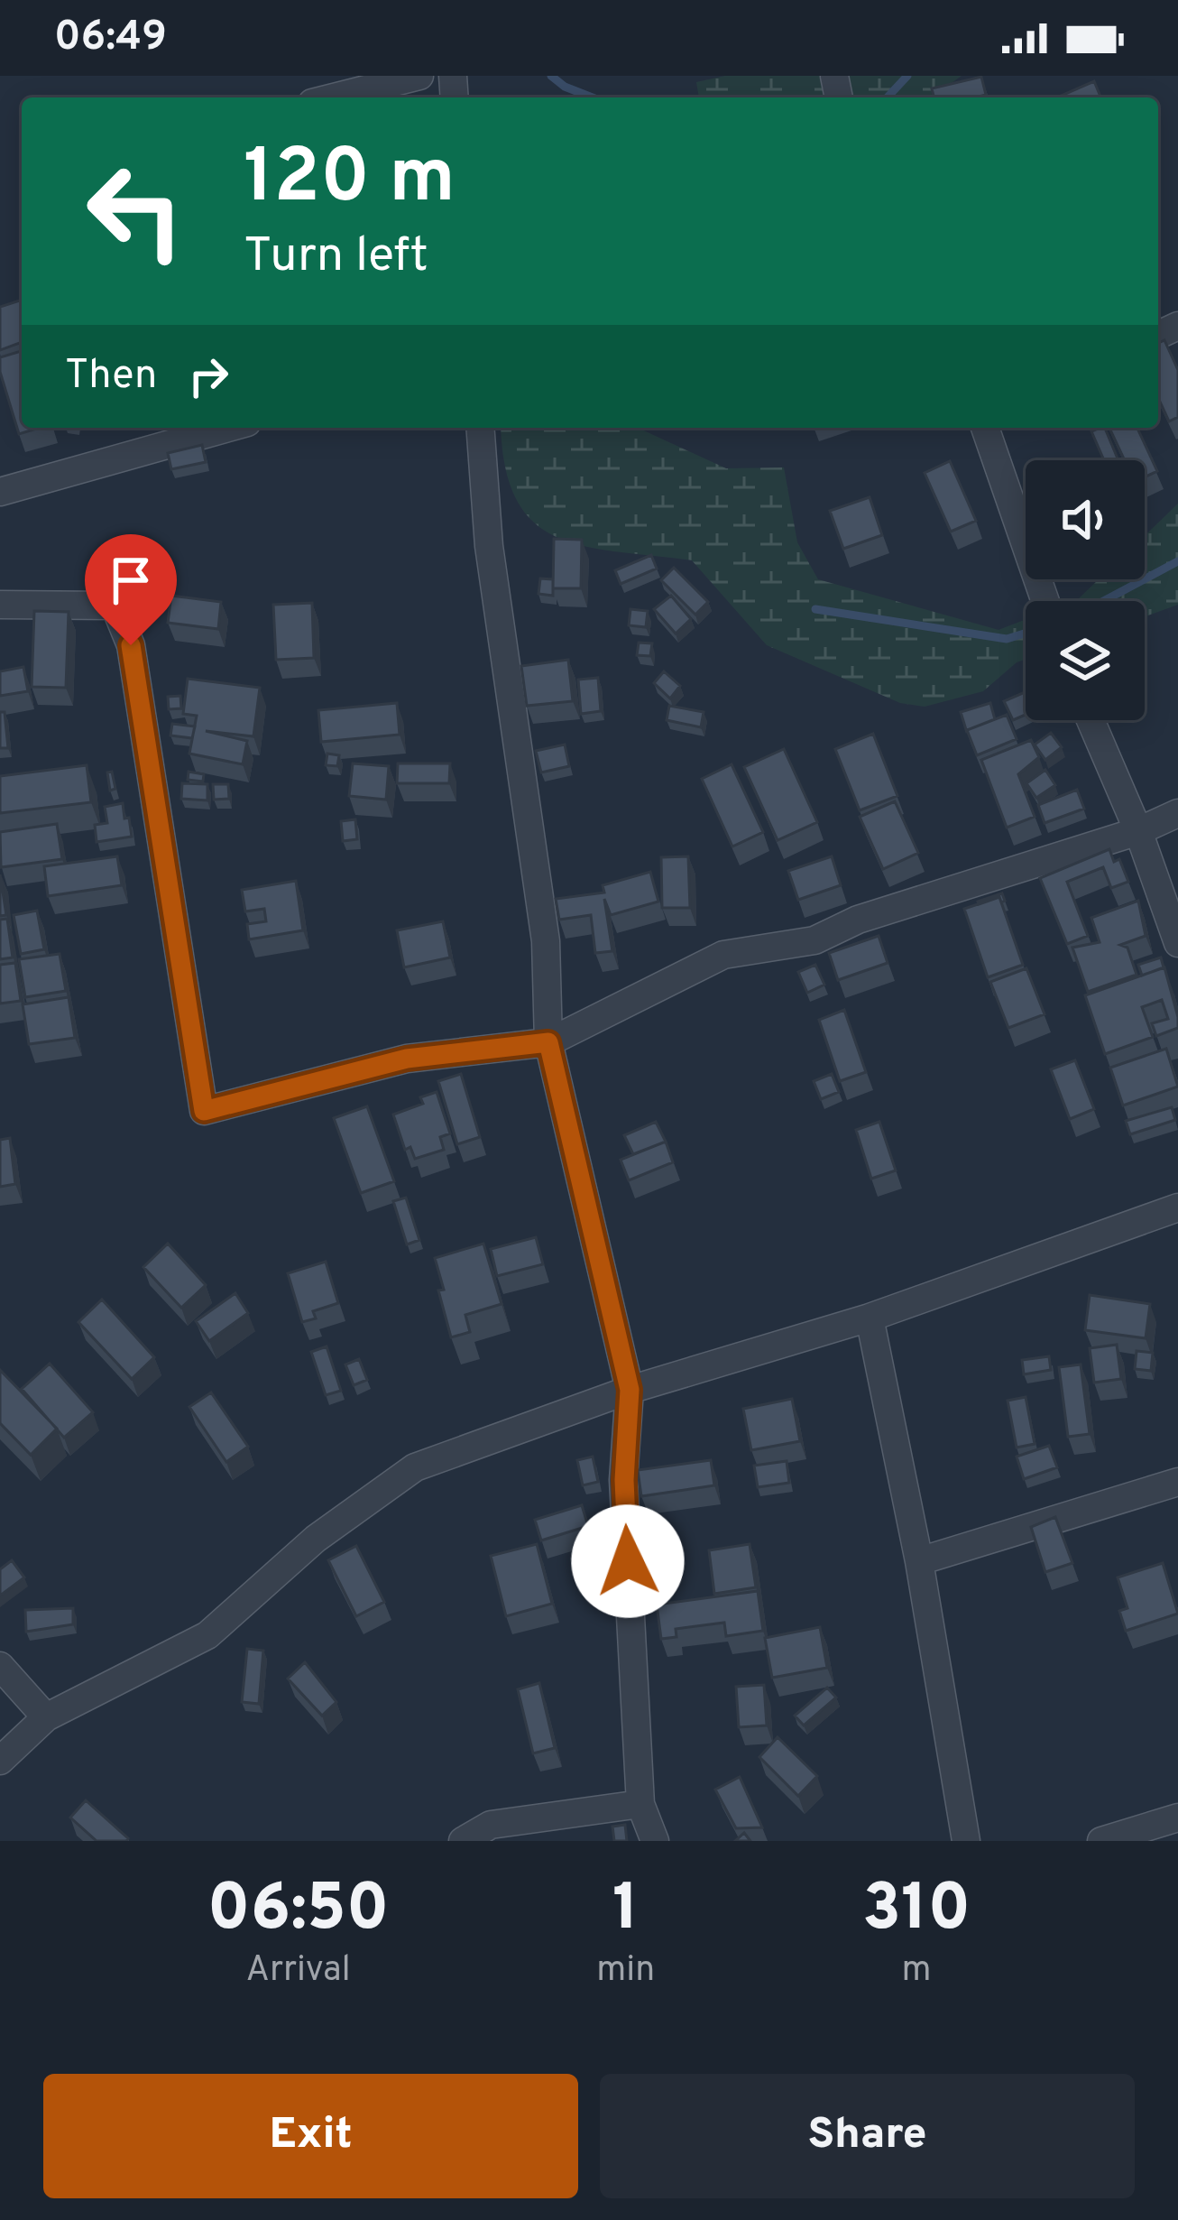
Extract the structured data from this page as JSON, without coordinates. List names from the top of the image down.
{
  "page": {
    "status": "06:49",
    "turn": ["120 m", "Turn left"],
    "then": "Then",
    "eta": [
      "06:50",
      "Arrival",
      "1",
      "min",
      "310",
      "m"
    ],
    "buttons": ["Exit", "Share"]
  }
}
